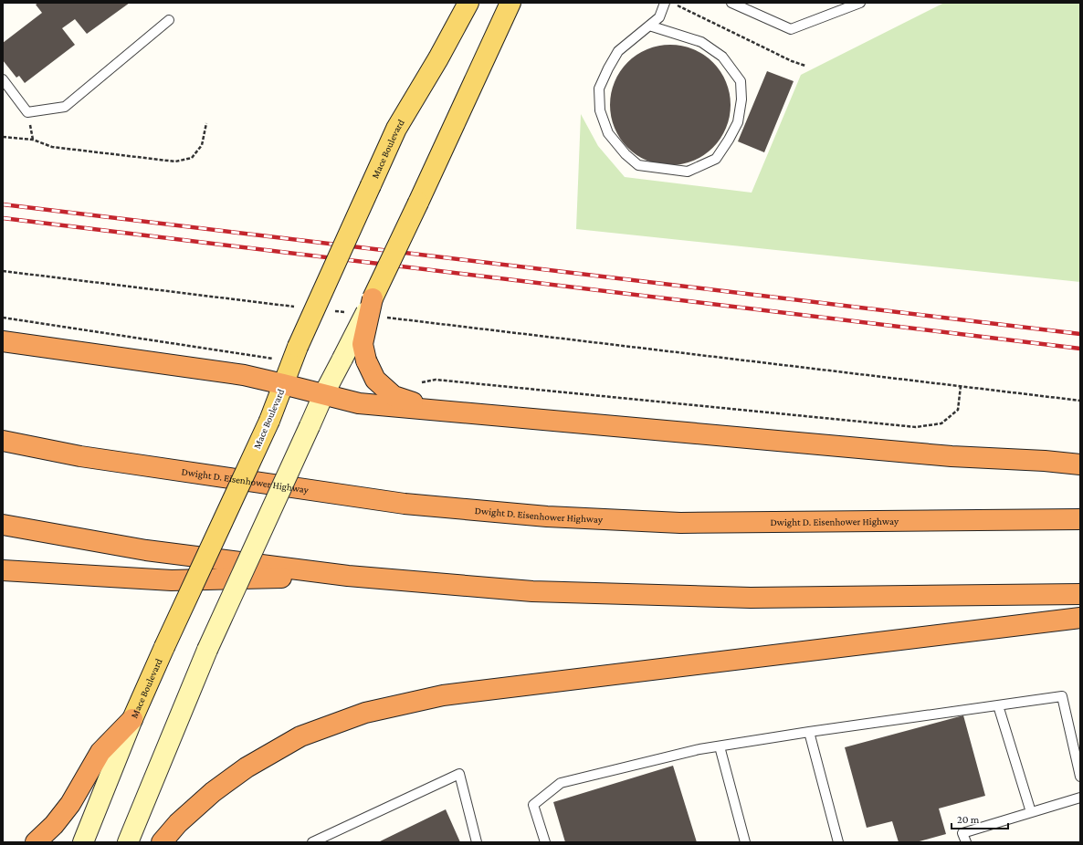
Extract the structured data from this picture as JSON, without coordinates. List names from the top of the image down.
{
  "streets": {
    "highway": ["Dwight D. Eisenhower Highway"],
    "main road": ["Mace Boulevard"]
  },
  "scale_bar": "20 m"
}
